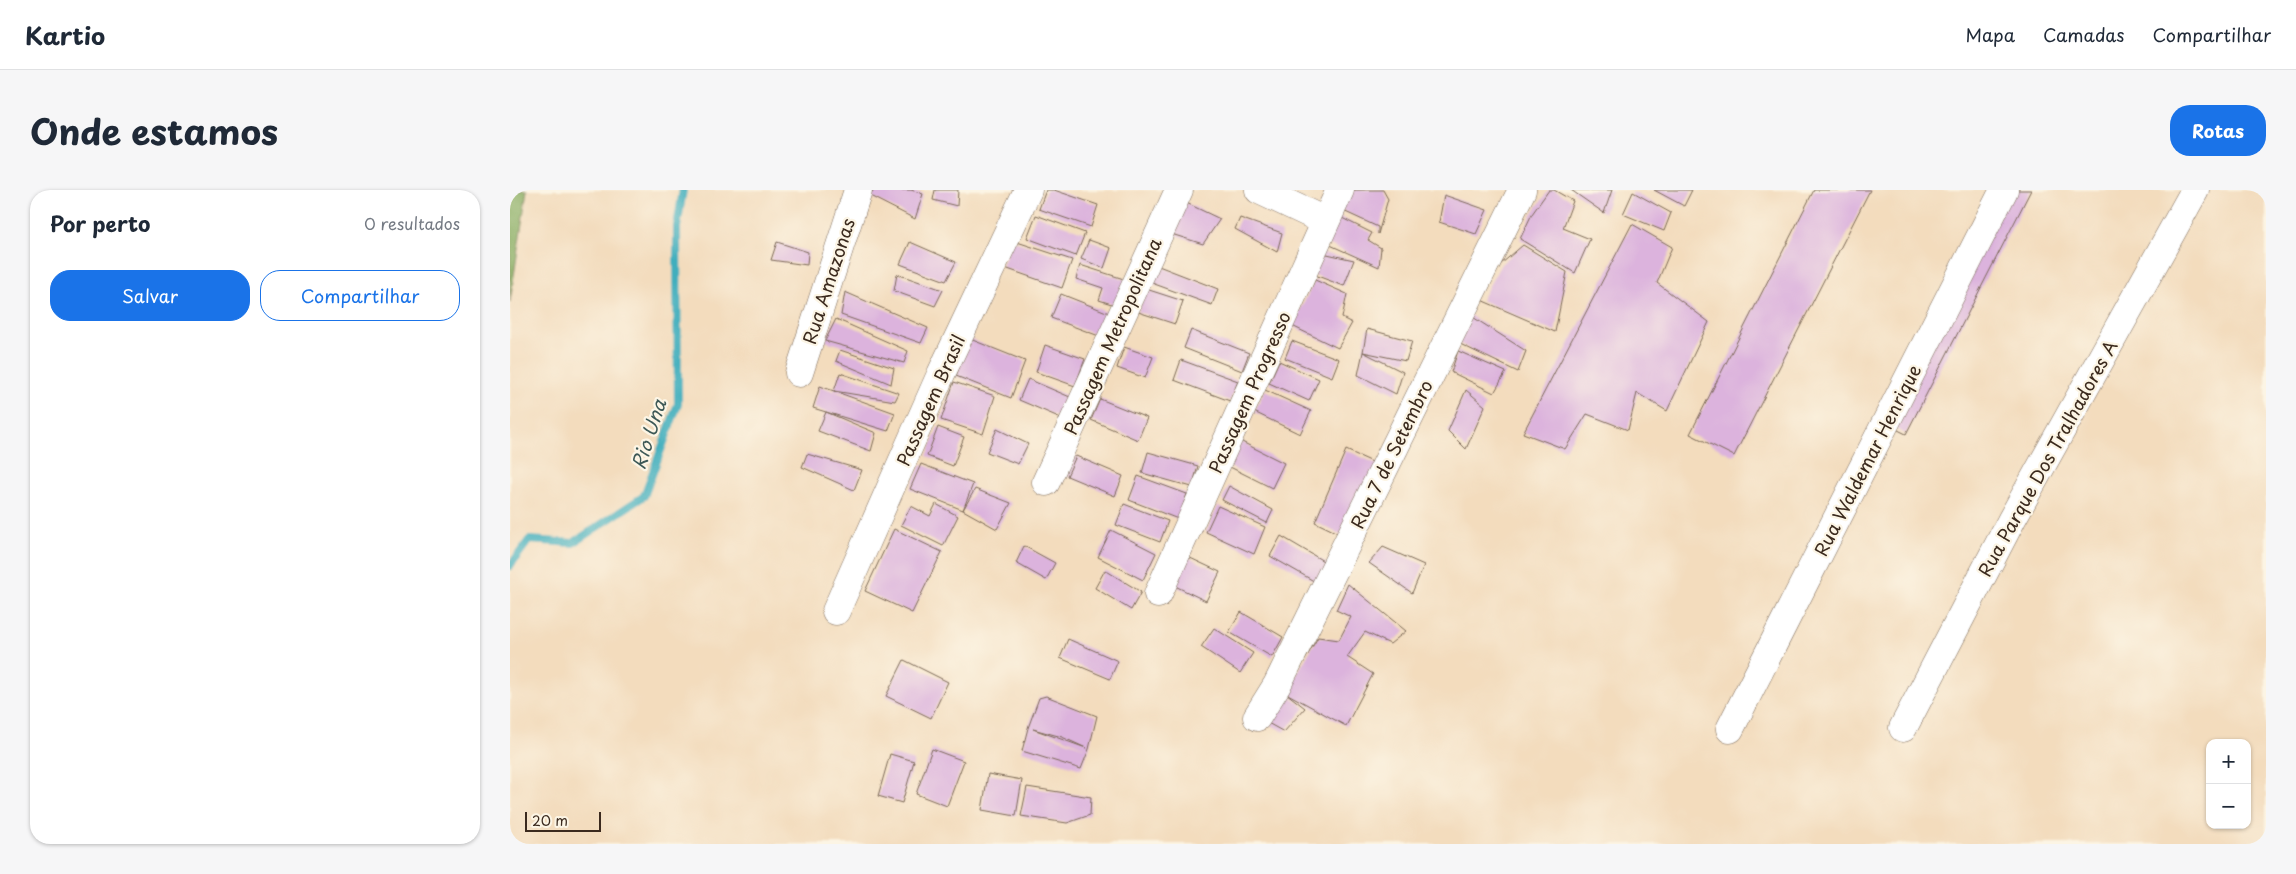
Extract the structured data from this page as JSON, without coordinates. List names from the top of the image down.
{
  "streets": {
    "street": [
      "Rua Amazonas",
      "Passagem Metropolitana",
      "Passagem Progresso",
      "Passagem Brasil",
      "Rua 7 de Setembro",
      "Rua Parque Dos Tralhadores A",
      "Rua Waldemar Henrique"
    ]
  },
  "water": ["Rio Una"],
  "scale_bar": "20 m",
  "page": {
    "header": "Kartio",
    "nav": ["Mapa", "Camadas", "Compartilhar"],
    "title": "Onde estamos",
    "buttons": [
      "Rotas",
      ["Salvar", "Compartilhar"]
    ],
    "heading": ["Por perto", "0 resultados"],
    "map_buttons": ["+", "−"],
    "scale": "20 m"
  }
}
